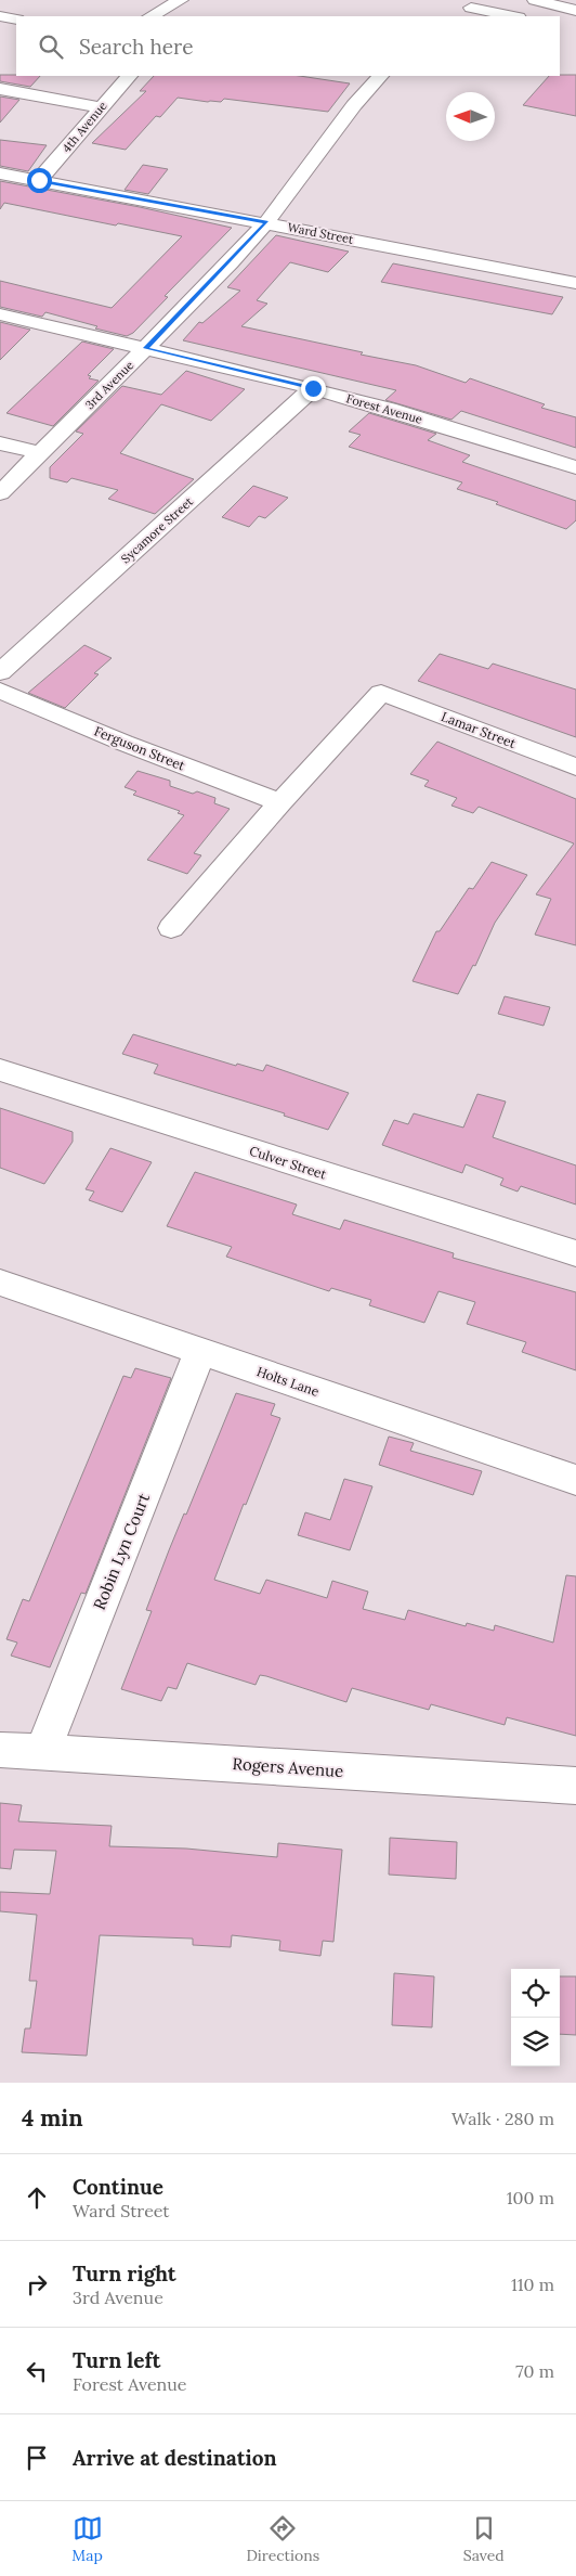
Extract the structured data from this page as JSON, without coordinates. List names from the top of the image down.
{
  "streets": {
    "street": [
      "4th Avenue",
      "Ward Street",
      "3rd Avenue",
      "Forest Avenue",
      "Sycamore Street",
      "Lamar Street",
      "Ferguson Street",
      "Culver Street",
      "Holts Lane",
      "Robin Lyn Court",
      "Rogers Avenue"
    ]
  },
  "crossings": [
    ["4th Avenue", "Ward Street"],
    ["Ward Street", "3rd Avenue"],
    ["3rd Avenue", "Forest Avenue"],
    ["Forest Avenue", "Sycamore Street"],
    ["Lamar Street", "Ferguson Street"],
    ["Holts Lane", "Robin Lyn Court"],
    ["Robin Lyn Court", "Rogers Avenue"]
  ],
  "north": "left",
  "page": {
    "search": "Search here",
    "heading": ["4 min", "Walk · 280 m"],
    "list": [
      ["Continue", "Ward Street", "100 m"],
      ["Turn right", "3rd Avenue", "110 m"],
      ["Turn left", "Forest Avenue", "70 m"],
      "Arrive at destination"
    ],
    "nav": ["Map", "Directions", "Saved"]
  }
}
